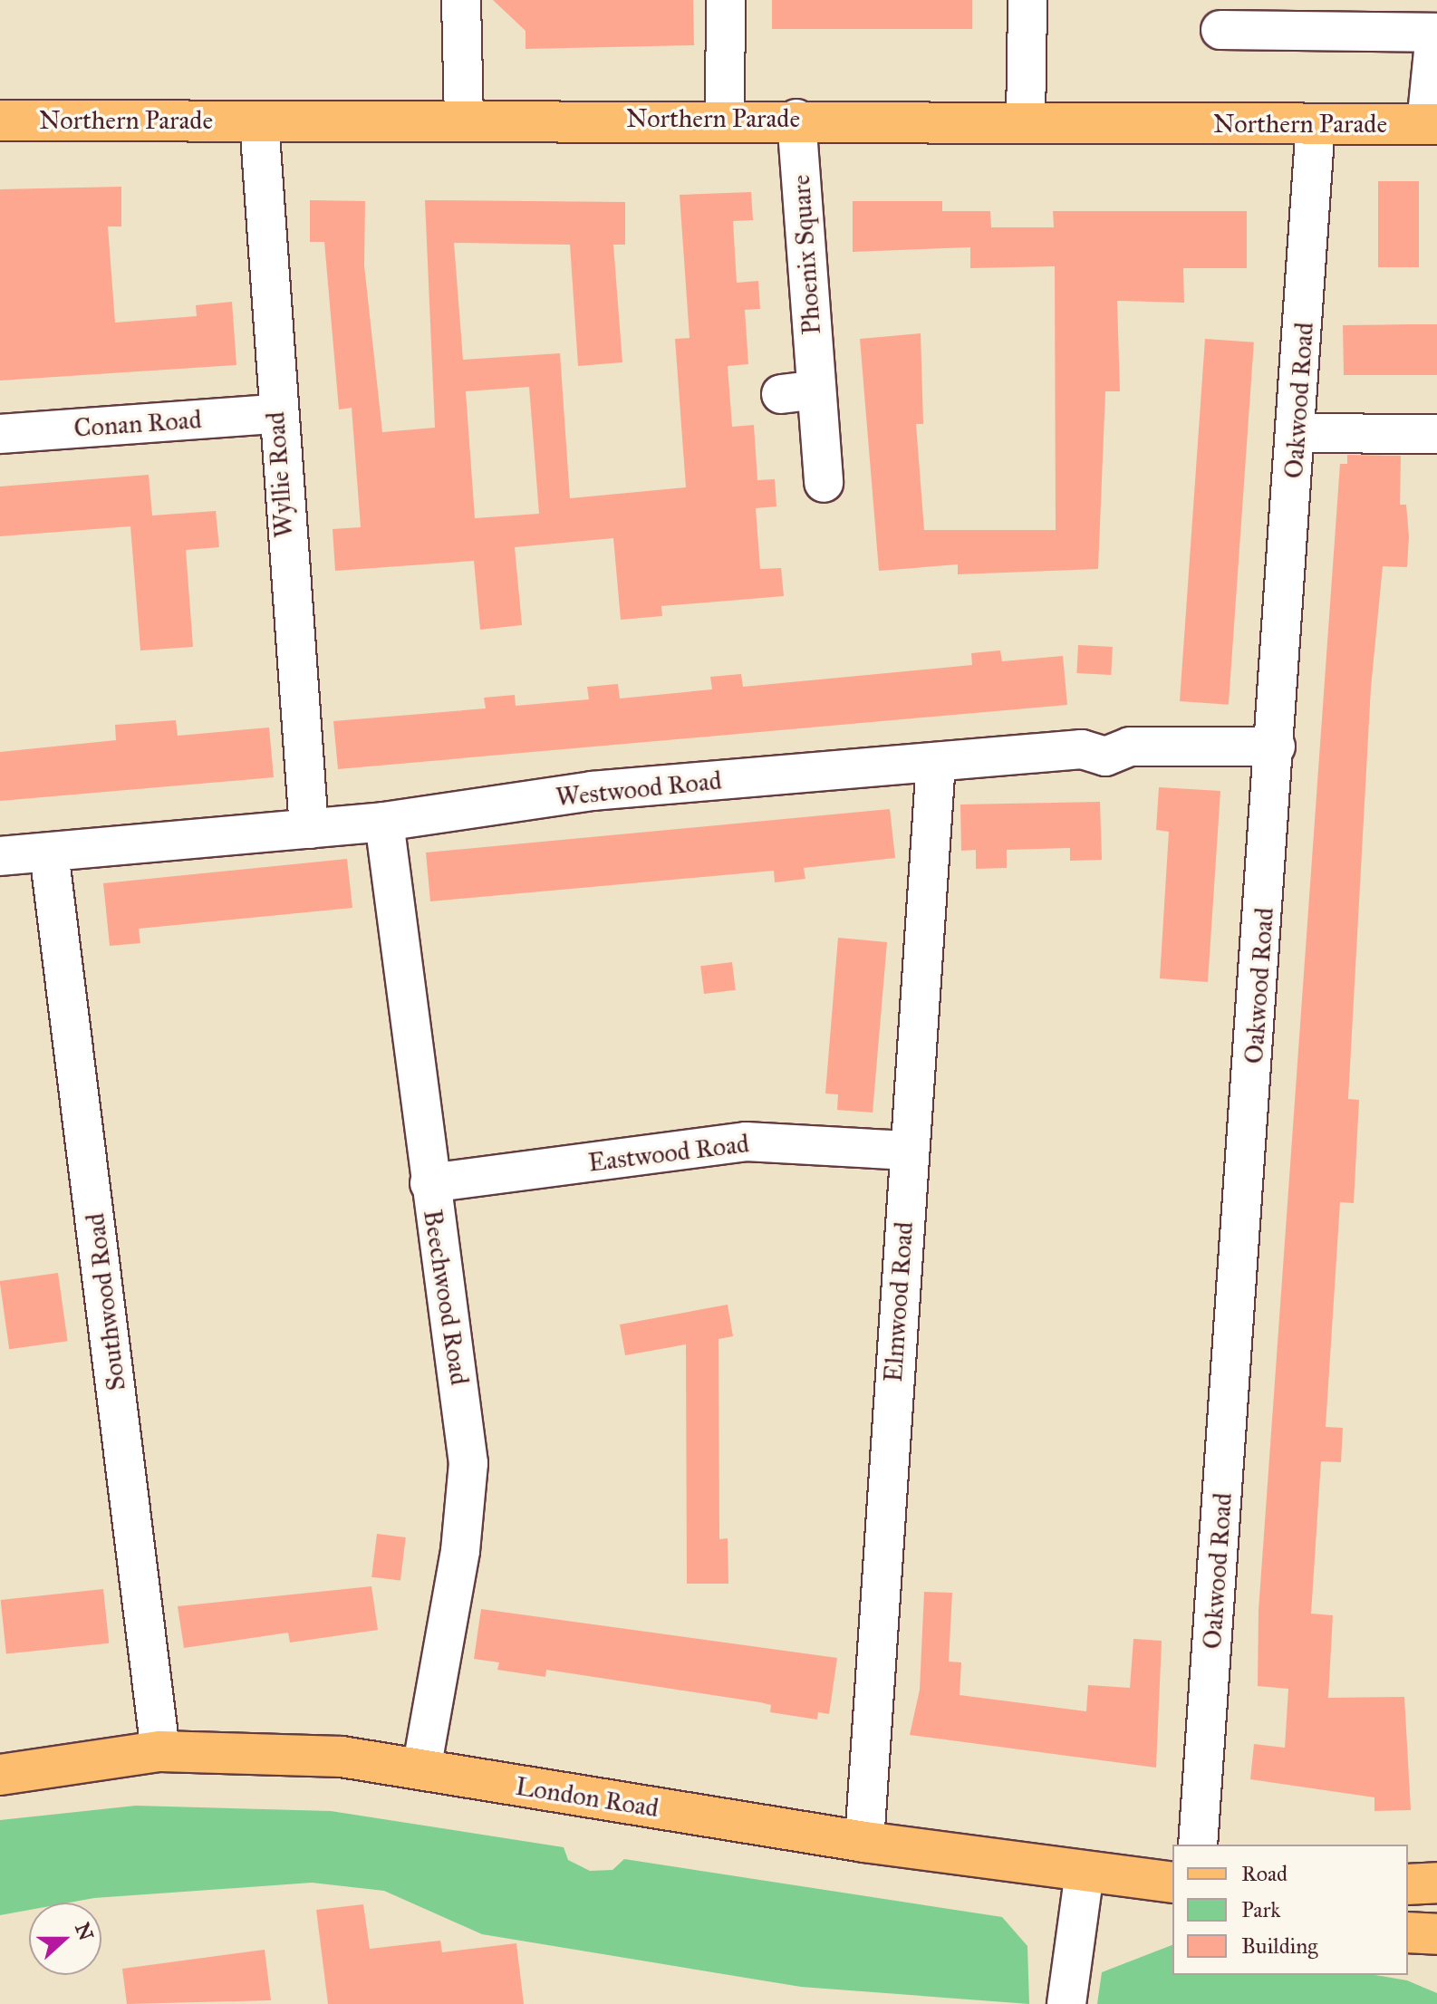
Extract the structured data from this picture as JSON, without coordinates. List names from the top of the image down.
{
  "streets": {
    "main road": ["Northern Parade", "London Road"],
    "street": [
      "Phoenix Square",
      "Oakwood Road",
      "Conan Road",
      "Wyllie Road",
      "Westwood Road",
      "Eastwood Road",
      "Beechwood Road",
      "Southwood Road",
      "Elmwood Road"
    ]
  },
  "crossings": [
    ["Northern Parade", "Phoenix Square"],
    ["Northern Parade", "Oakwood Road"],
    ["Northern Parade", "Wyllie Road"],
    ["Oakwood Road", "Westwood Road"],
    ["Conan Road", "Wyllie Road"],
    ["Wyllie Road", "Westwood Road"],
    ["Westwood Road", "Beechwood Road"],
    ["Westwood Road", "Southwood Road"],
    ["Westwood Road", "Elmwood Road"],
    ["Eastwood Road", "Beechwood Road"],
    ["Eastwood Road", "Elmwood Road"],
    ["Beechwood Road", "London Road"],
    ["Southwood Road", "London Road"],
    ["Elmwood Road", "London Road"]
  ],
  "legend": ["Road", "Park", "Building"],
  "north": "right"
}
